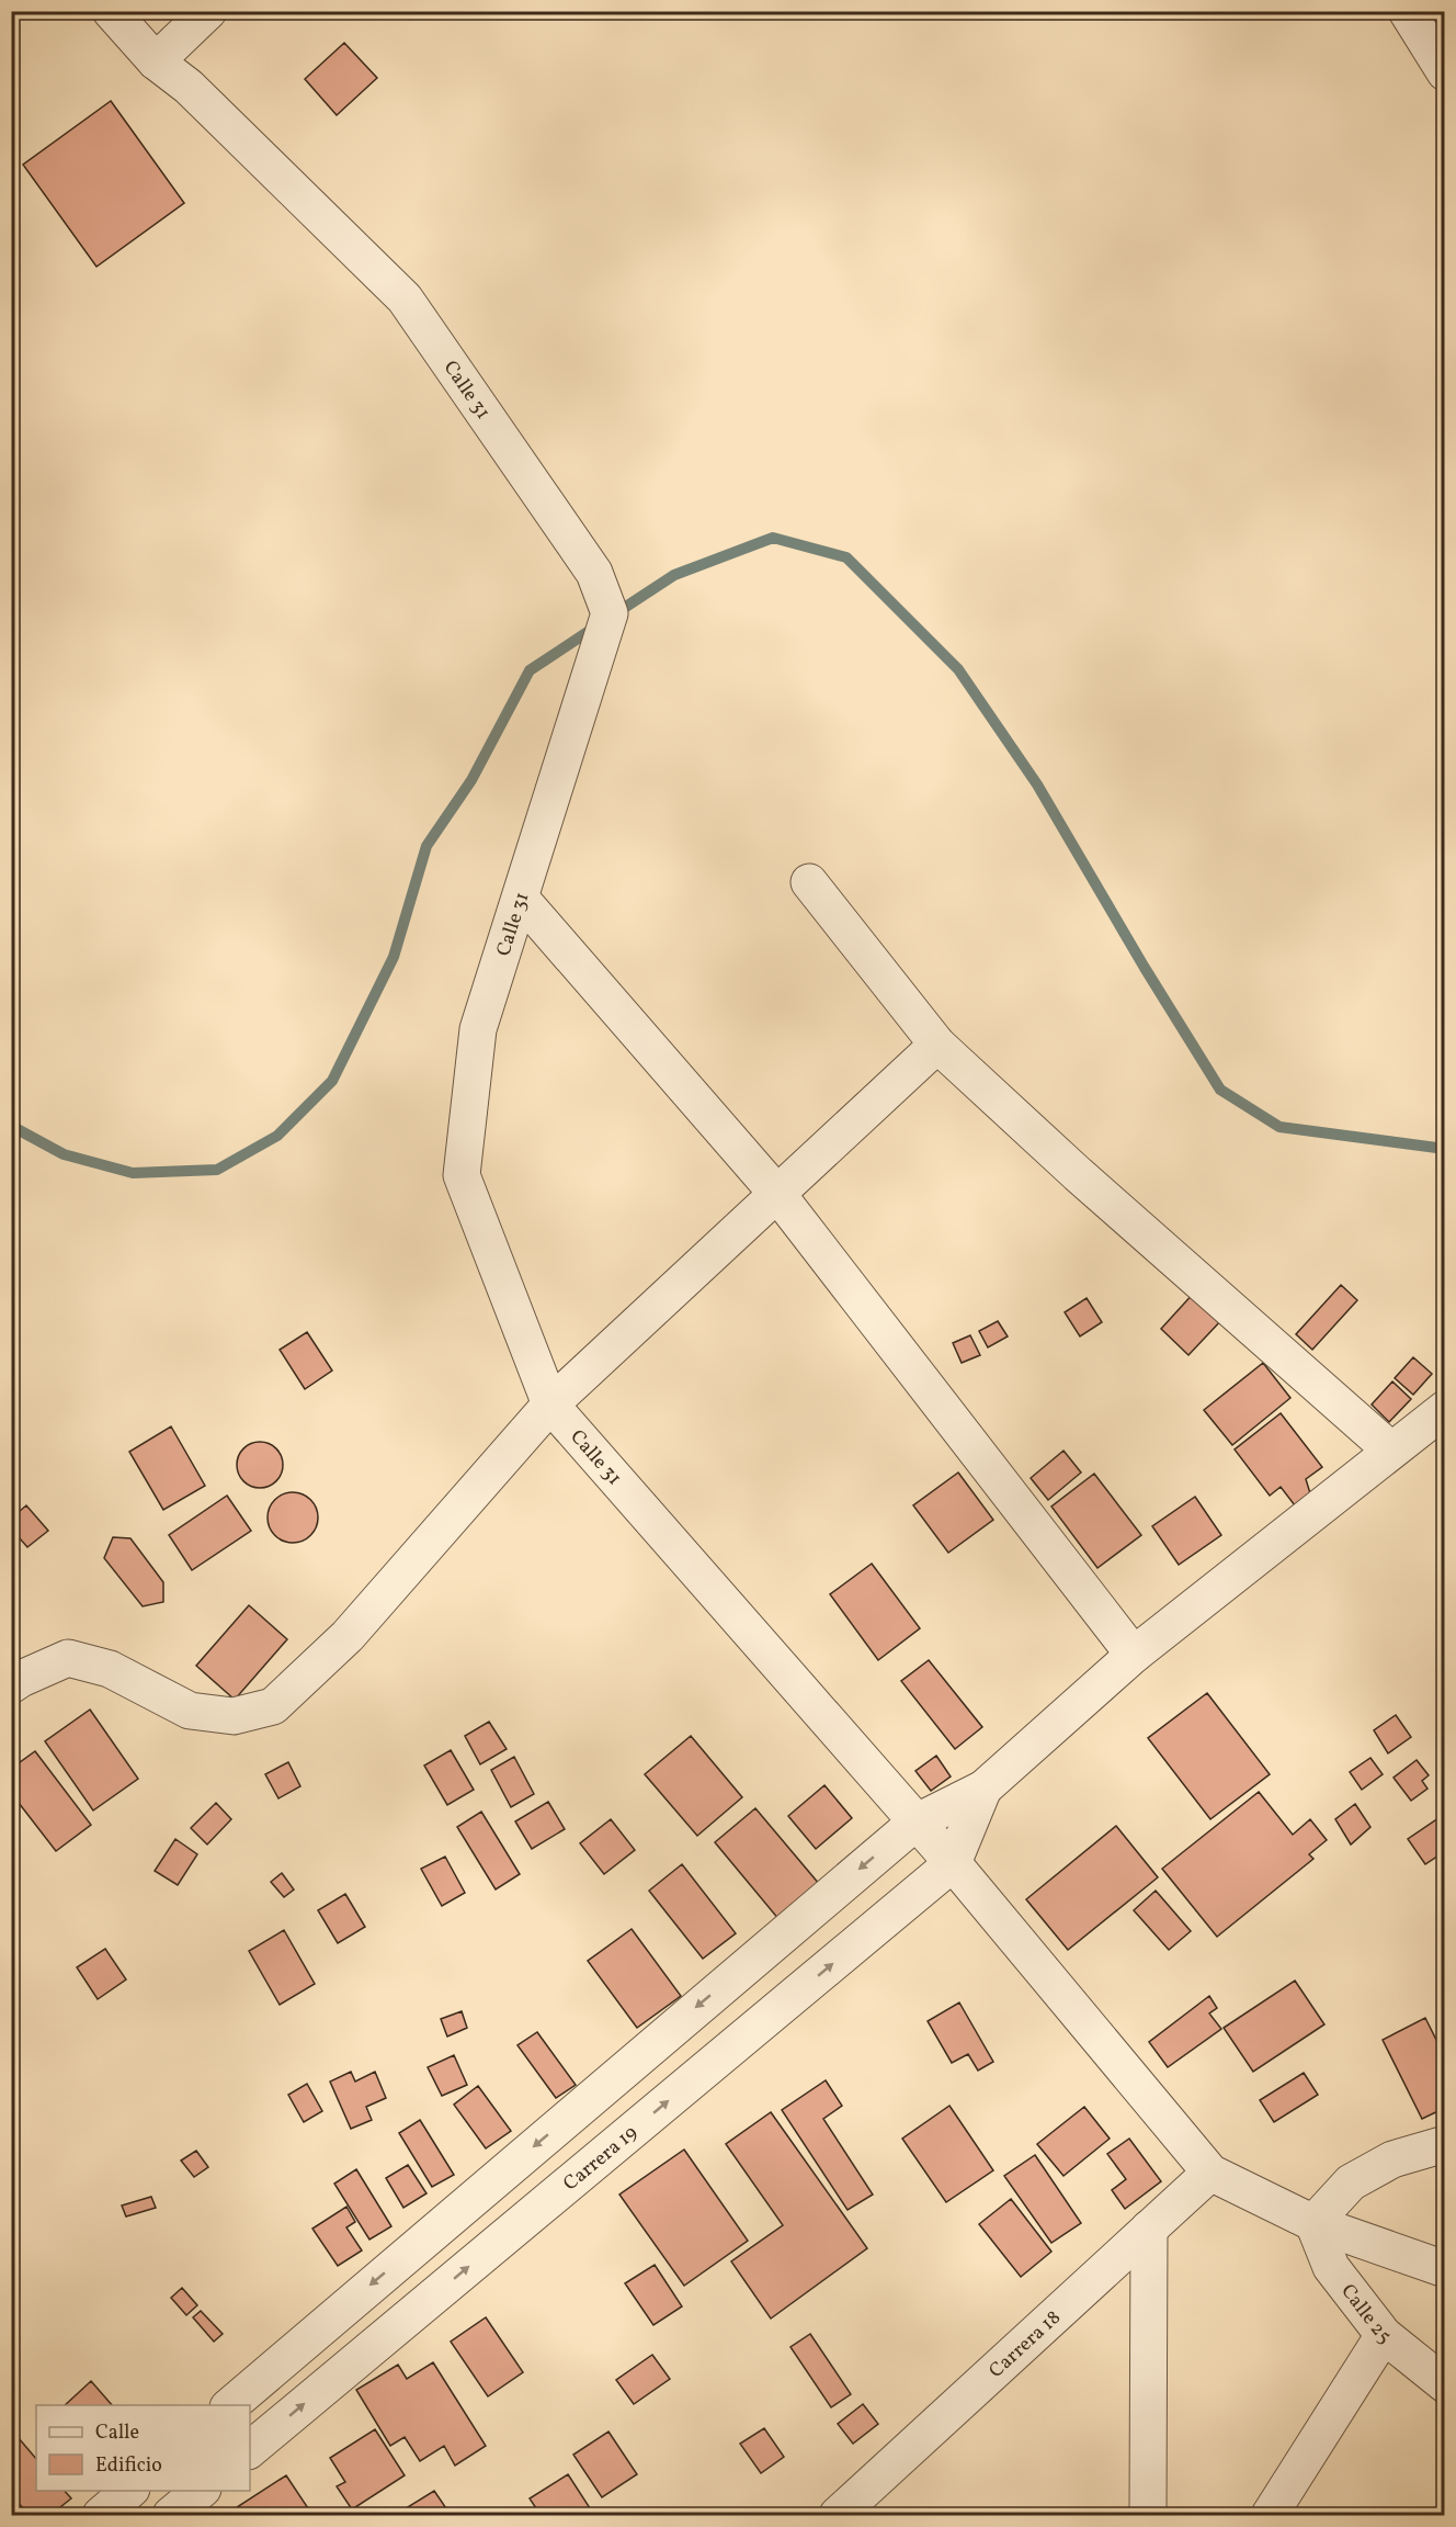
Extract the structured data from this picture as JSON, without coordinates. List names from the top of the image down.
{
  "streets": {
    "street": [
      "Calle 31",
      "Carrera 19",
      "Calle 25",
      "Carrera 18"
    ]
  },
  "crossings": [
    ["Calle 31", "Carrera 19"]
  ],
  "legend": ["Calle", "Edificio"]
}
